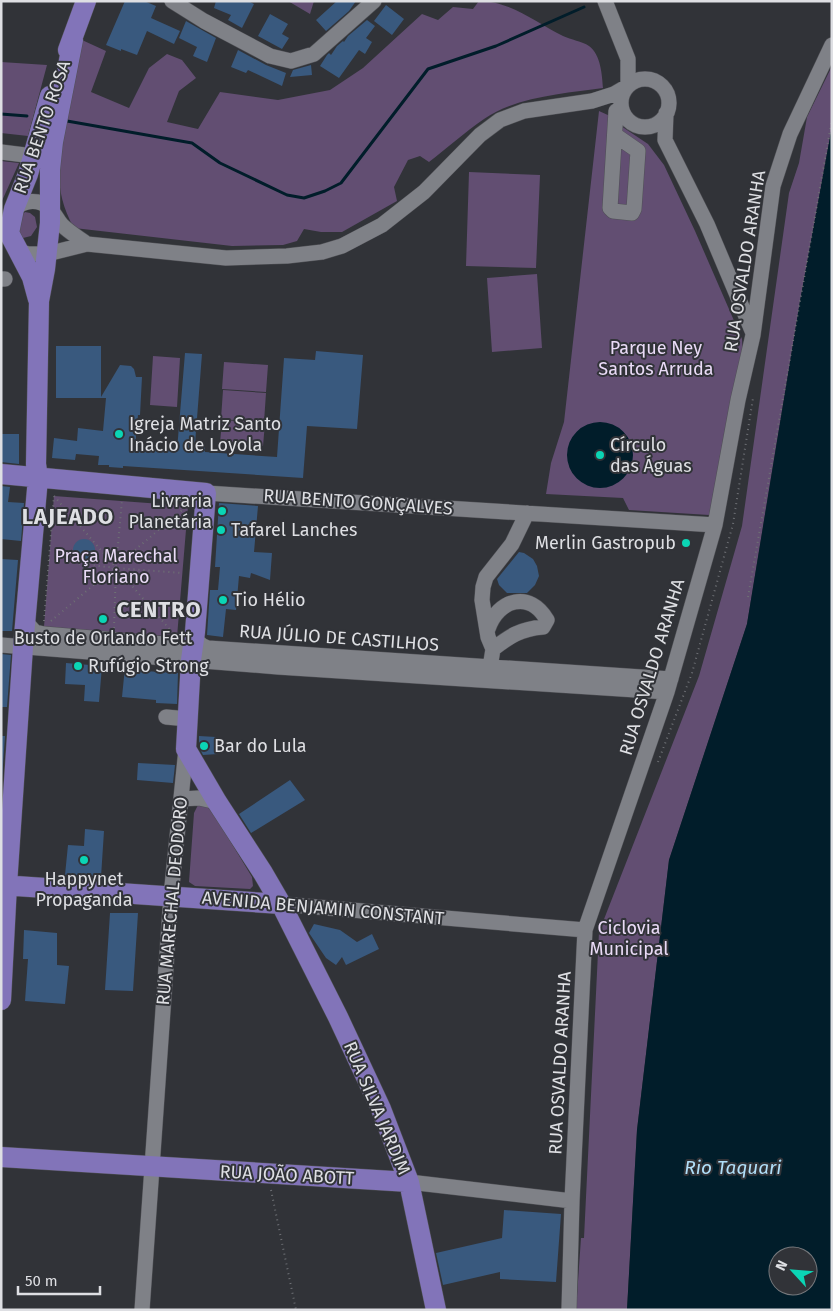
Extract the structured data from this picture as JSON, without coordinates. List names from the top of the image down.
{
  "streets": {
    "main road": [
      "RUA BENTO ROSA",
      "RUA BENTO GONÇALVES",
      "RUA MARECHAL DEODORO",
      "AVENIDA BENJAMIN CONSTANT",
      "RUA SILVA JARDIM",
      "RUA JOÃO ABOTT"
    ],
    "street": ["RUA OSVALDO ARANHA", "RUA JÚLIO DE CASTILHOS"]
  },
  "crossings": [
    ["RUA OSVALDO ARANHA", "RUA BENTO GONÇALVES"],
    ["RUA OSVALDO ARANHA", "RUA JÚLIO DE CASTILHOS"],
    ["RUA OSVALDO ARANHA", "AVENIDA BENJAMIN CONSTANT"],
    ["RUA OSVALDO ARANHA", "RUA JOÃO ABOTT"],
    ["RUA BENTO GONÇALVES", "RUA MARECHAL DEODORO"],
    ["RUA JÚLIO DE CASTILHOS", "RUA MARECHAL DEODORO"],
    ["RUA MARECHAL DEODORO", "AVENIDA BENJAMIN CONSTANT"],
    ["RUA MARECHAL DEODORO", "RUA SILVA JARDIM"],
    ["RUA MARECHAL DEODORO", "RUA JOÃO ABOTT"],
    ["AVENIDA BENJAMIN CONSTANT", "RUA SILVA JARDIM"],
    ["RUA SILVA JARDIM", "RUA JOÃO ABOTT"]
  ],
  "districts": ["LAJEADO", "CENTRO"],
  "water": ["Rio Taquari"],
  "parks": ["Parque Ney Santos Arruda", "Praça Marechal Floriano", "Ciclovia Municipal"],
  "places": [
    "Igreja Matriz Santo Inácio de Loyola",
    "Círculo das Águas",
    "Livraria Planetária",
    "Tafarel Lanches",
    "Merlin Gastropub",
    "Tio Hélio",
    "Busto de Orlando Fett",
    "Rufúgio Strong",
    "Bar do Lula",
    "Happynet Propaganda"
  ],
  "scale_bar": "50 m",
  "north": "top left"
}
